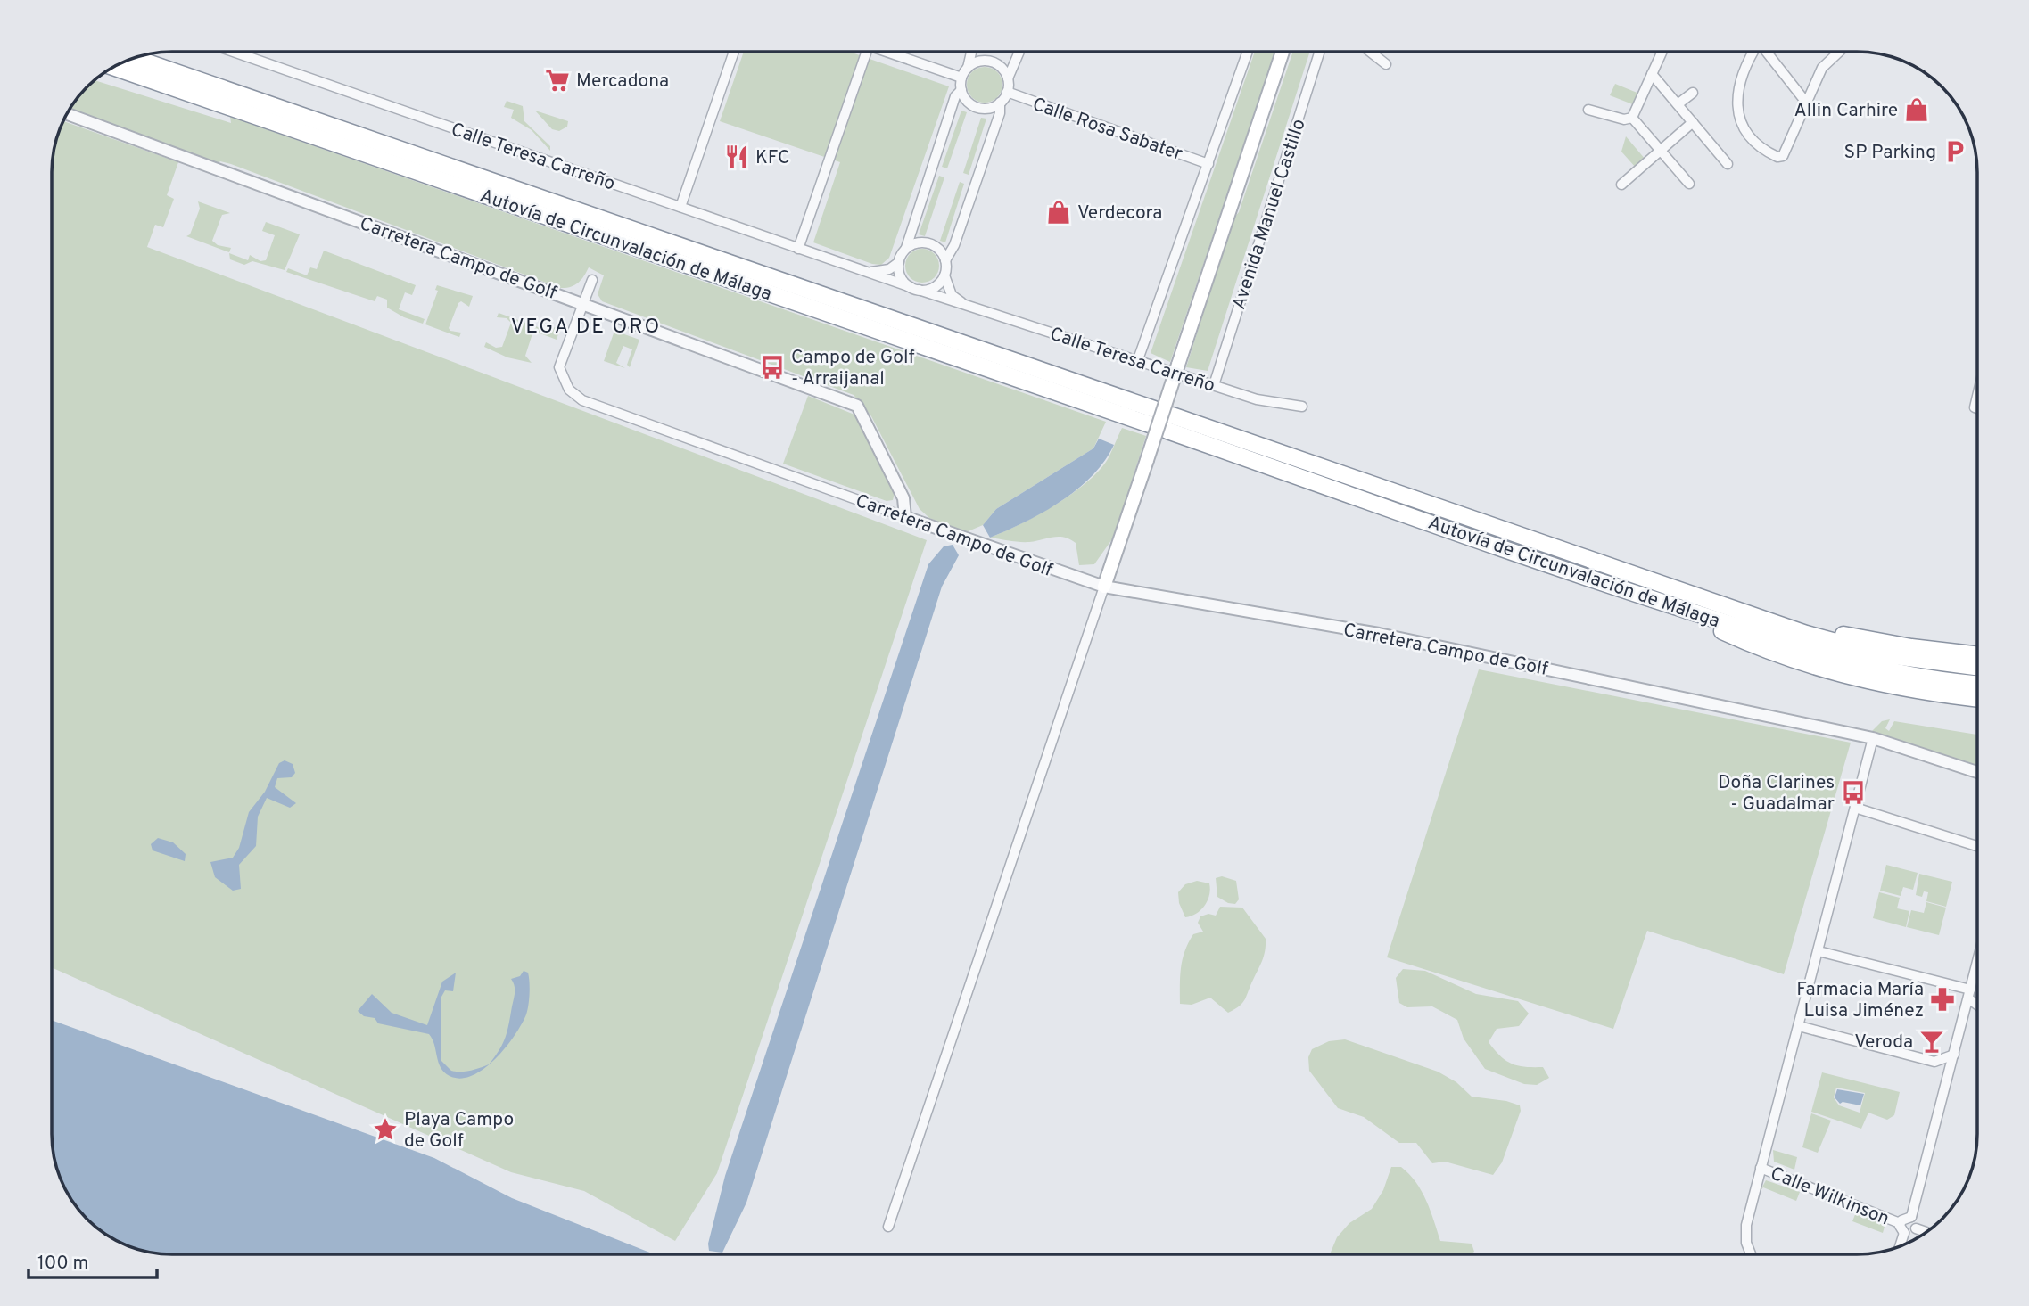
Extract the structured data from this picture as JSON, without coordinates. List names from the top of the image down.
{
  "streets": {
    "highway": ["Autovía de Circunvalación de Málaga"],
    "main road": ["Avenida Manuel Castillo"],
    "street": [
      "Calle Rosa Sabater",
      "Calle Teresa Carreño",
      "Carretera Campo de Golf",
      "Calle Wilkinson"
    ]
  },
  "crossings": [
    ["Calle Teresa Carreño", "Avenida Manuel Castillo"],
    ["Avenida Manuel Castillo", "Carretera Campo de Golf"]
  ],
  "districts": ["VEGA DE ORO"],
  "places": {
    "supermarket": ["Mercadona"],
    "shop": ["Allin Carhire", "Verdecora"],
    "parking": ["SP Parking"],
    "restaurant": ["KFC"],
    "bus stop": ["Campo de Golf - Arraijanal", "Doña Clarines - Guadalmar"],
    "pharmacy": ["Farmacia María Luisa Jiménez"],
    "bar": ["Veroda"],
    "place": ["Playa Campo de Golf"]
  },
  "scale_bar": "100 m"
}
